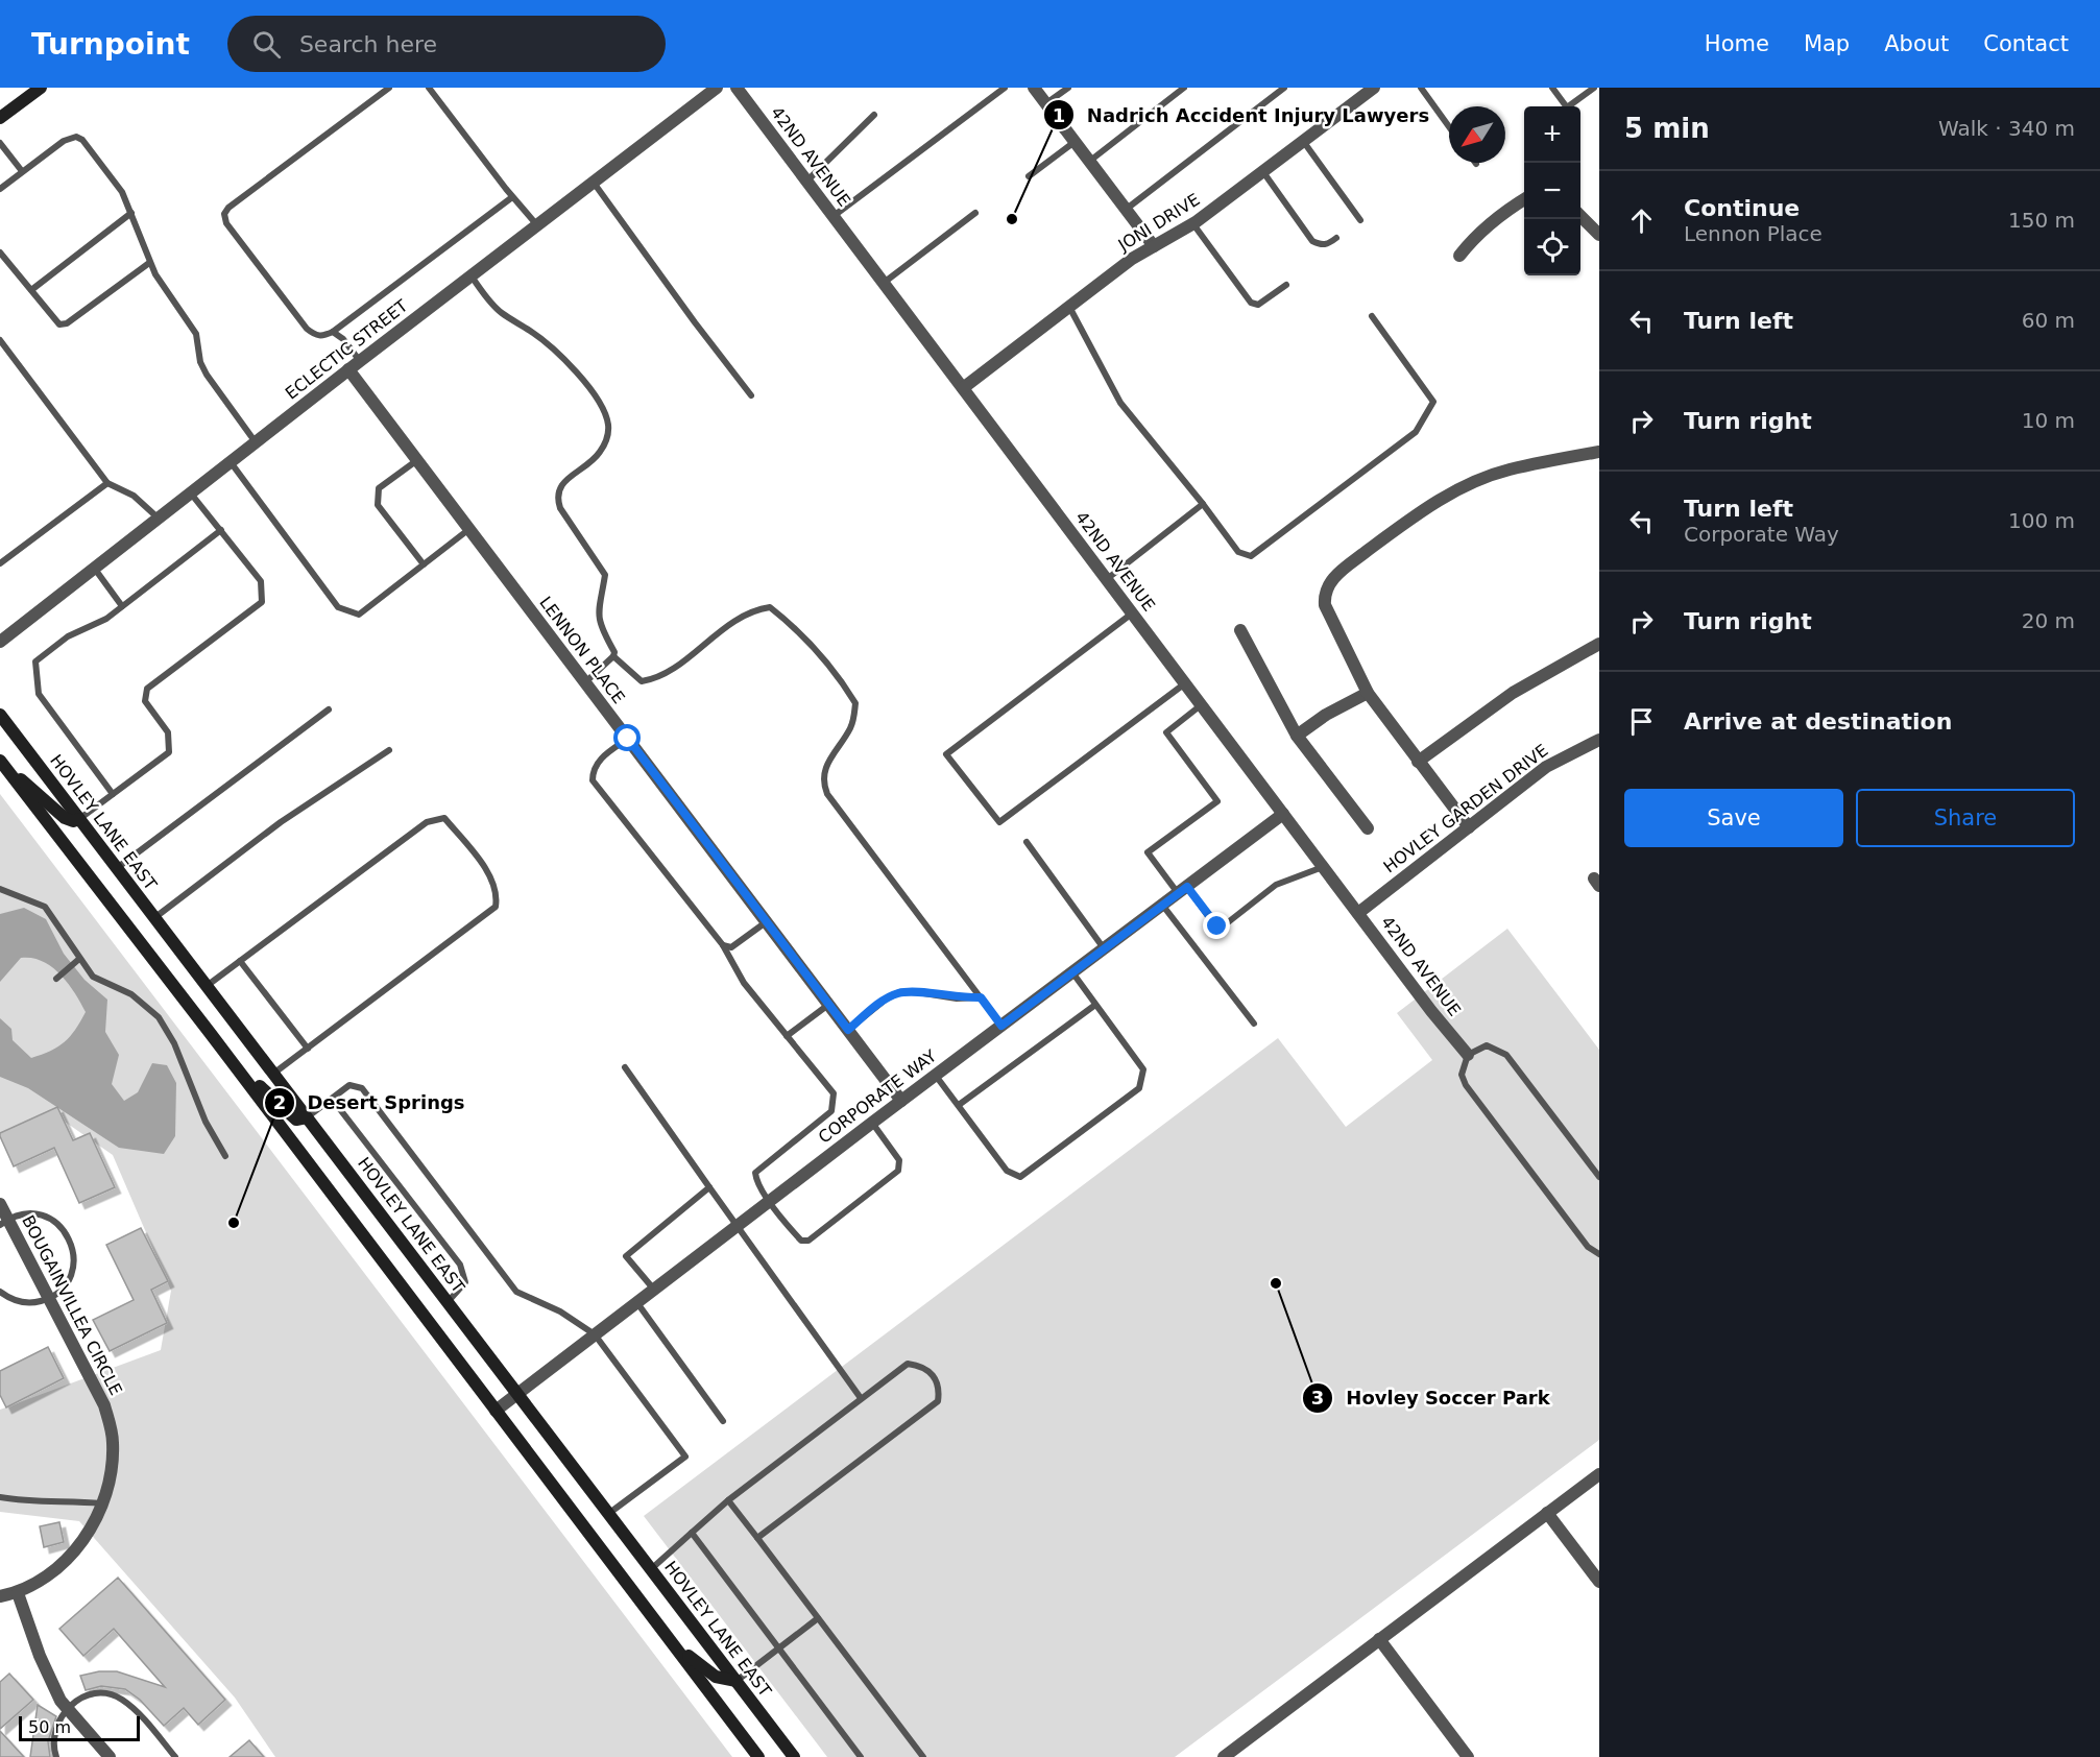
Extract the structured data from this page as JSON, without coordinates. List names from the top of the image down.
{
  "streets": {
    "street": [
      "42ND AVENUE",
      "JONI DRIVE",
      "ECLECTIC STREET",
      "LENNON PLACE",
      "HOVLEY GARDEN DRIVE",
      "HOVLEY LANE EAST",
      "CORPORATE WAY",
      "BOUGAINVILLEA CIRCLE"
    ]
  },
  "crossings": [
    ["42ND AVENUE", "JONI DRIVE"],
    ["42ND AVENUE", "HOVLEY GARDEN DRIVE"],
    ["42ND AVENUE", "CORPORATE WAY"],
    ["ECLECTIC STREET", "LENNON PLACE"],
    ["LENNON PLACE", "CORPORATE WAY"],
    ["HOVLEY LANE EAST", "CORPORATE WAY"]
  ],
  "places": ["Nadrich Accident Injury Lawyers", "Desert Springs", "Hovley Soccer Park"],
  "scale_bar": "50 m",
  "north": "bottom left",
  "page": {
    "header": "Turnpoint",
    "search": "Search here",
    "nav": [
      "Home",
      "Map",
      "About",
      "Contact"
    ],
    "heading": ["5 min", "Walk · 340 m"],
    "map_buttons": ["+", "−"],
    "list": [
      ["Continue", "Lennon Place", "150 m"],
      ["Turn left", "60 m"],
      ["Turn right", "10 m"],
      ["Turn left", "Corporate Way", "100 m"],
      ["Turn right", "20 m"],
      "Arrive at destination"
    ],
    "buttons": ["Save", "Share"],
    "scale": "50 m"
  }
}
